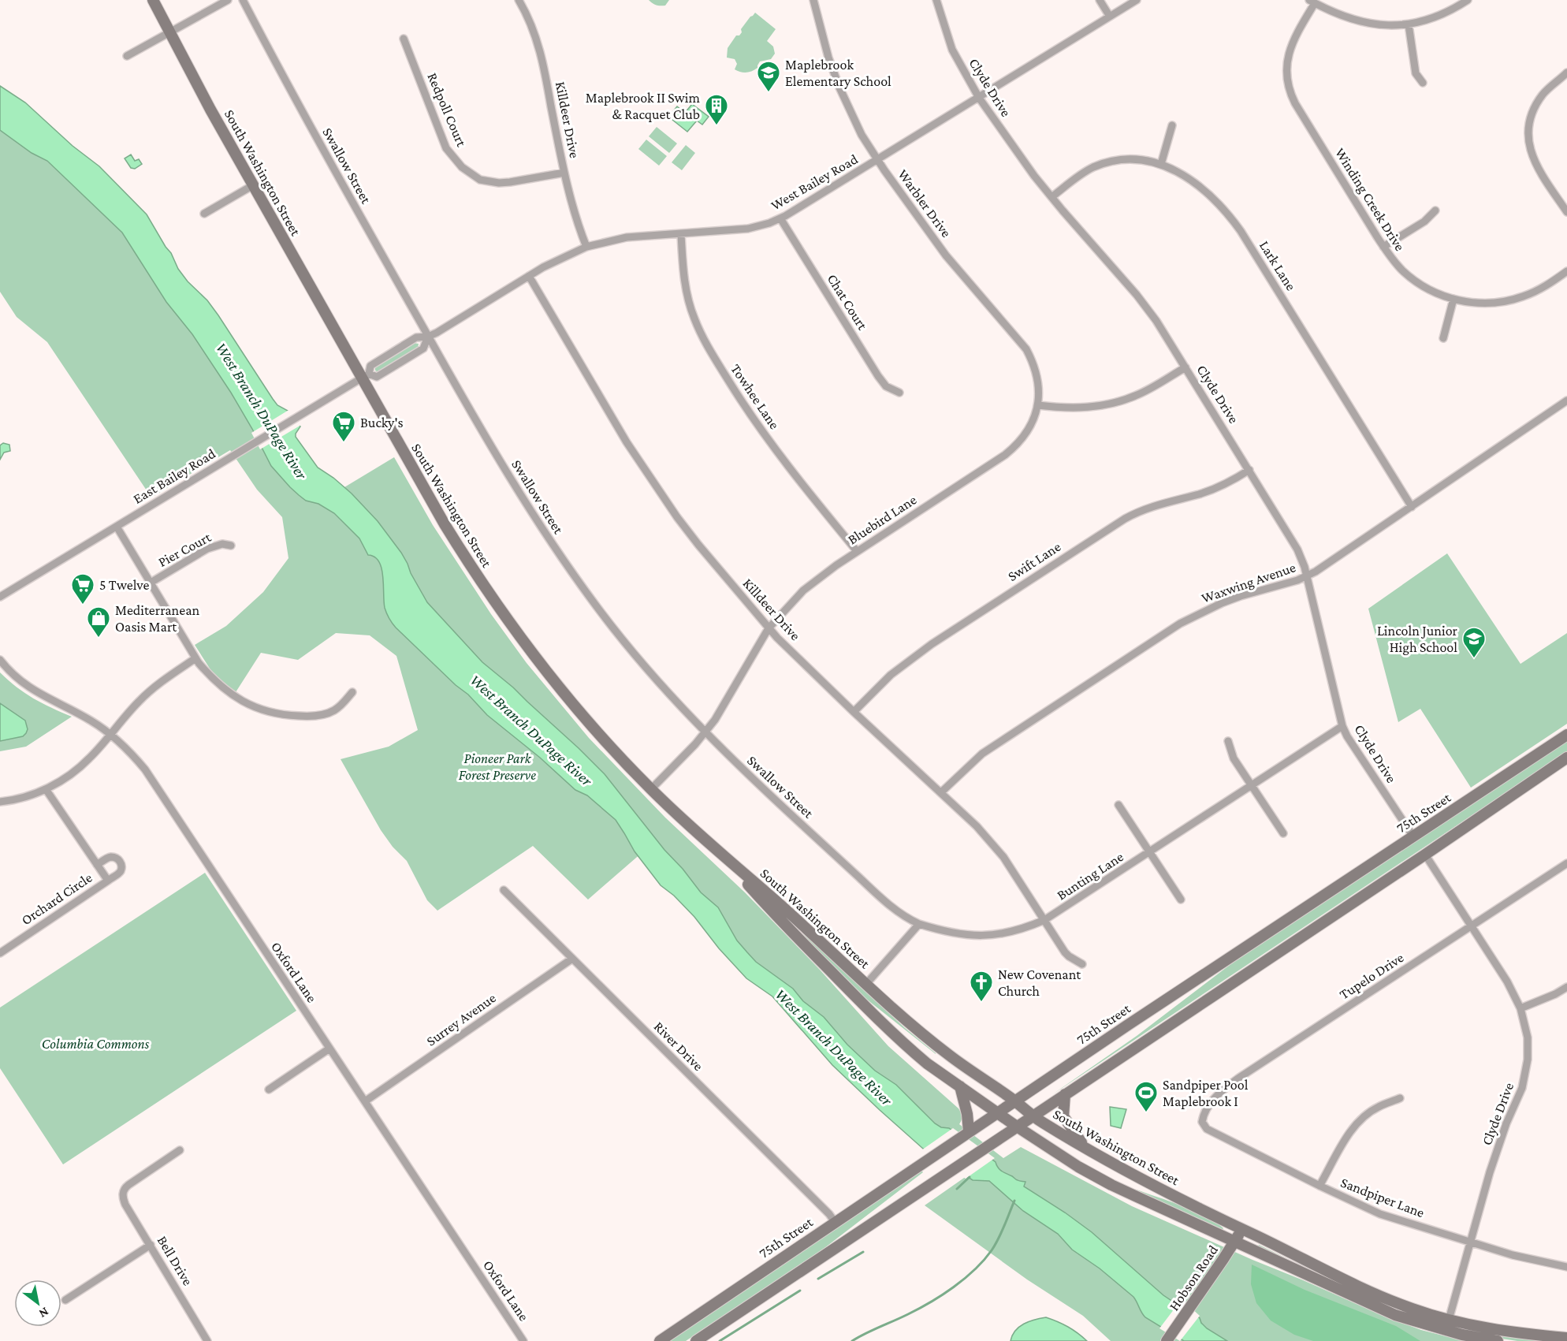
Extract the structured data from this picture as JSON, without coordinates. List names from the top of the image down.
{
  "streets": {
    "main road": ["South Washington Street", "75th Street", "Hobson Road"],
    "street": [
      "Clyde Drive",
      "Redpoll Court",
      "Killdeer Drive",
      "Swallow Street",
      "West Bailey Road",
      "Winding Creek Drive",
      "Warbler Drive",
      "Lark Lane",
      "Chat Court",
      "Towhee Lane",
      "East Bailey Road",
      "Bluebird Lane",
      "Pier Court",
      "Swift Lane",
      "Waxwing Avenue",
      "Bunting Lane",
      "Orchard Circle",
      "Oxford Lane",
      "Tupelo Drive",
      "Surrey Avenue",
      "River Drive",
      "Sandpiper Lane",
      "Bell Drive"
    ]
  },
  "crossings": [
    ["Clyde Drive", "South Washington Street"],
    ["Clyde Drive", "West Bailey Road"],
    ["Clyde Drive", "Lark Lane"],
    ["Clyde Drive", "Swift Lane"],
    ["Clyde Drive", "Waxwing Avenue"],
    ["Clyde Drive", "75th Street"],
    ["Clyde Drive", "Bunting Lane"],
    ["Clyde Drive", "Tupelo Drive"],
    ["Clyde Drive", "Sandpiper Lane"],
    ["Redpoll Court", "Killdeer Drive"],
    ["Killdeer Drive", "West Bailey Road"],
    ["Killdeer Drive", "Bluebird Lane"],
    ["Killdeer Drive", "Swift Lane"],
    ["Killdeer Drive", "Waxwing Avenue"],
    ["Killdeer Drive", "Bunting Lane"],
    ["Swallow Street", "West Bailey Road"],
    ["Swallow Street", "Bluebird Lane"],
    ["Swallow Street", "Bunting Lane"],
    ["South Washington Street", "West Bailey Road"],
    ["South Washington Street", "East Bailey Road"],
    ["South Washington Street", "Bluebird Lane"],
    ["South Washington Street", "75th Street"],
    ["South Washington Street", "Hobson Road"],
    ["West Bailey Road", "Warbler Drive"],
    ["West Bailey Road", "Chat Court"],
    ["West Bailey Road", "Towhee Lane"],
    ["West Bailey Road", "East Bailey Road"],
    ["Warbler Drive", "Bluebird Lane"],
    ["Lark Lane", "Waxwing Avenue"],
    ["Towhee Lane", "Bluebird Lane"],
    ["75th Street", "River Drive"],
    ["Oxford Lane", "Surrey Avenue"],
    ["Tupelo Drive", "Sandpiper Lane"],
    ["Surrey Avenue", "River Drive"]
  ],
  "water": ["West Branch DuPage River"],
  "parks": ["Pioneer Park Forest Preserve", "Columbia Commons"],
  "places": {
    "school or university": ["Maplebrook Elementary School", "Lincoln Junior High School"],
    "building": ["Maplebrook II Swim & Racquet Club"],
    "supermarket": ["Bucky's", "5 Twelve"],
    "shop": ["Mediterranean Oasis Mart"],
    "church": ["New Covenant Church"],
    "sports": ["Sandpiper Pool Maplebrook I"]
  },
  "north": "bottom right"
}
